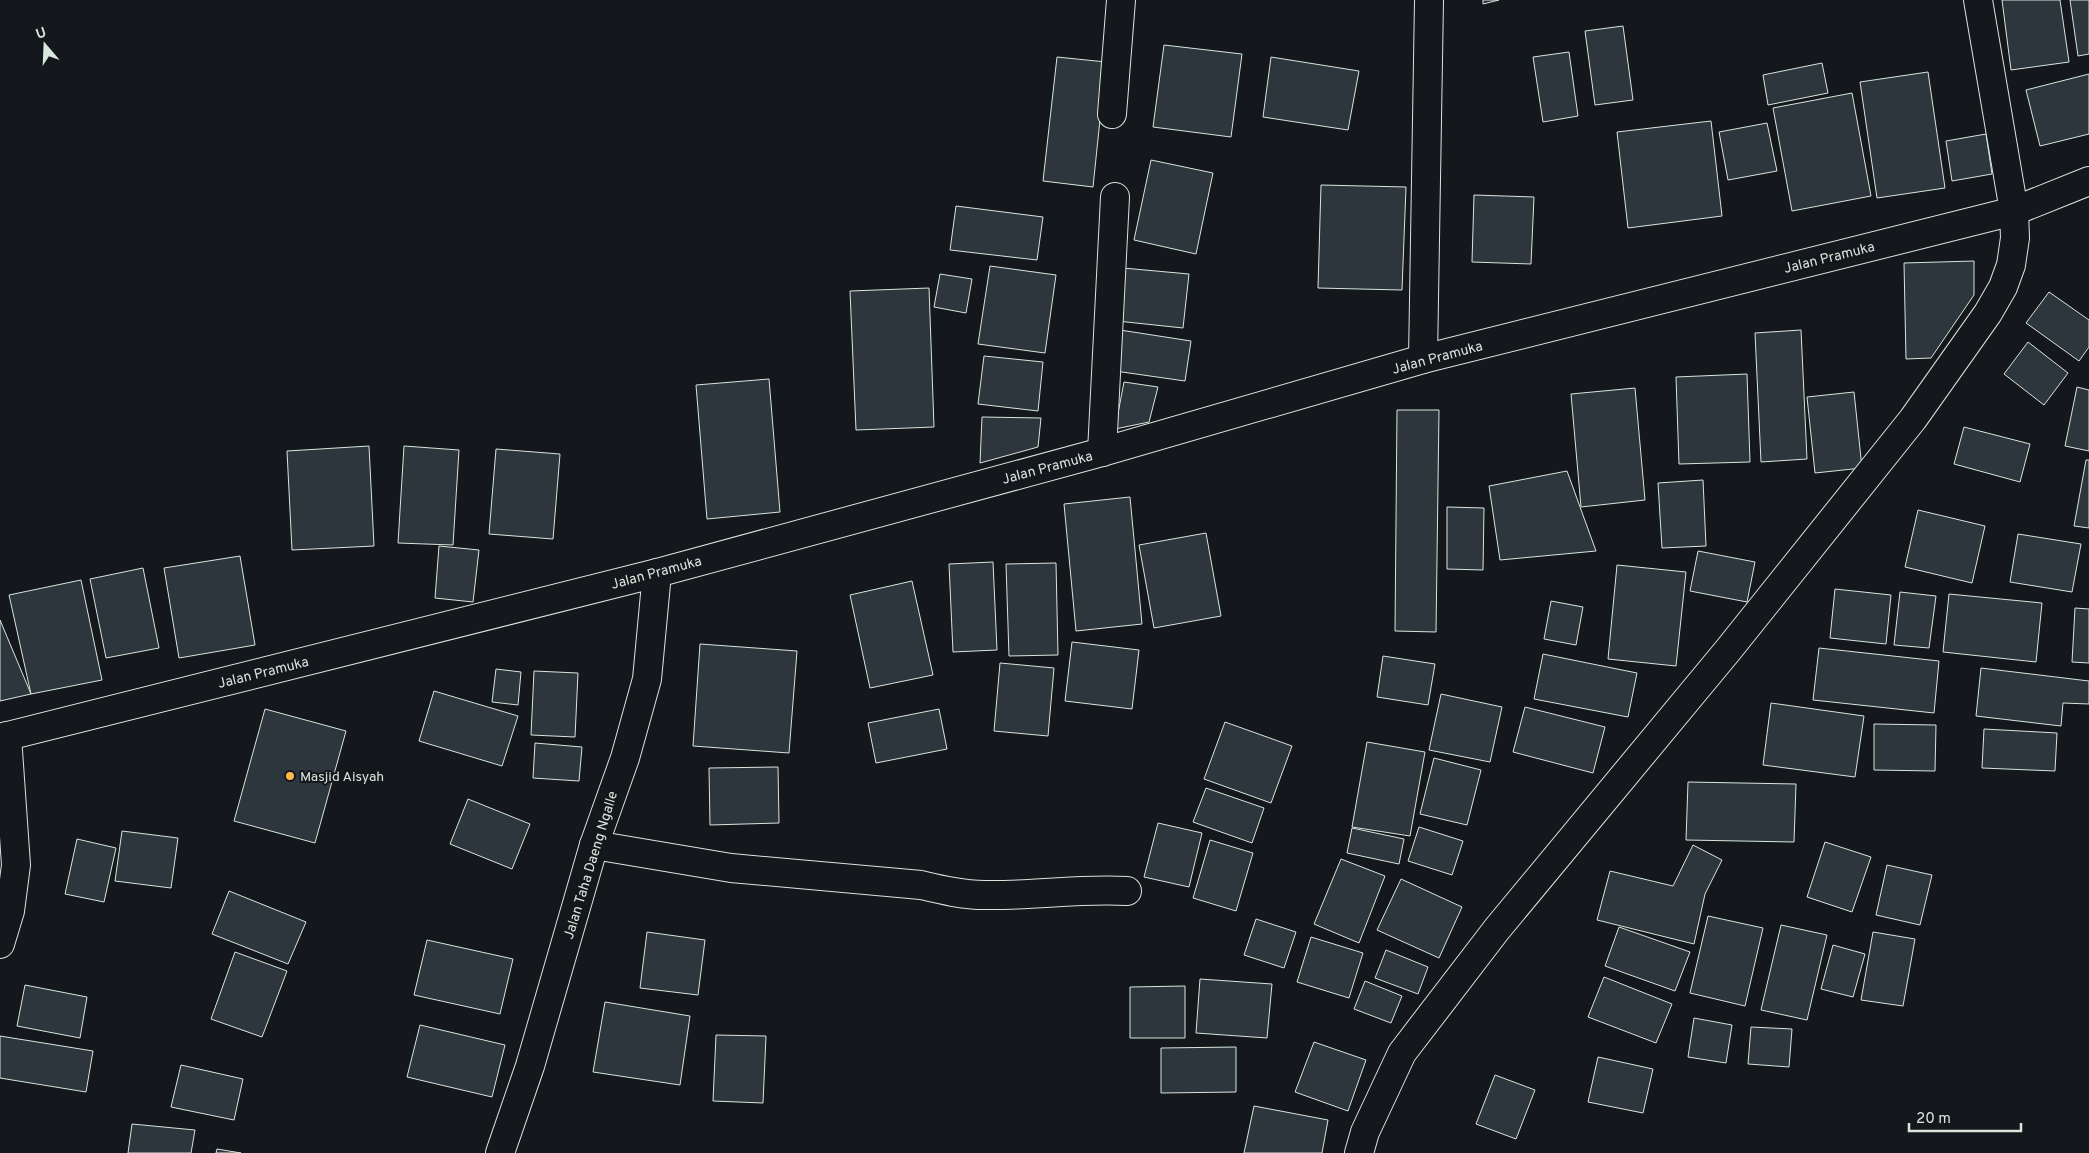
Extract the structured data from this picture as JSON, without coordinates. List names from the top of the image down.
{
  "streets": {
    "street": ["Jalan Pramuka", "Jalan Taha Daeng Ngalle"]
  },
  "crossings": [
    ["Jalan Pramuka", "Jalan Taha Daeng Ngalle"]
  ],
  "places": ["Masjid Aisyah"],
  "scale_bar": "20 m",
  "north": "top"
}
